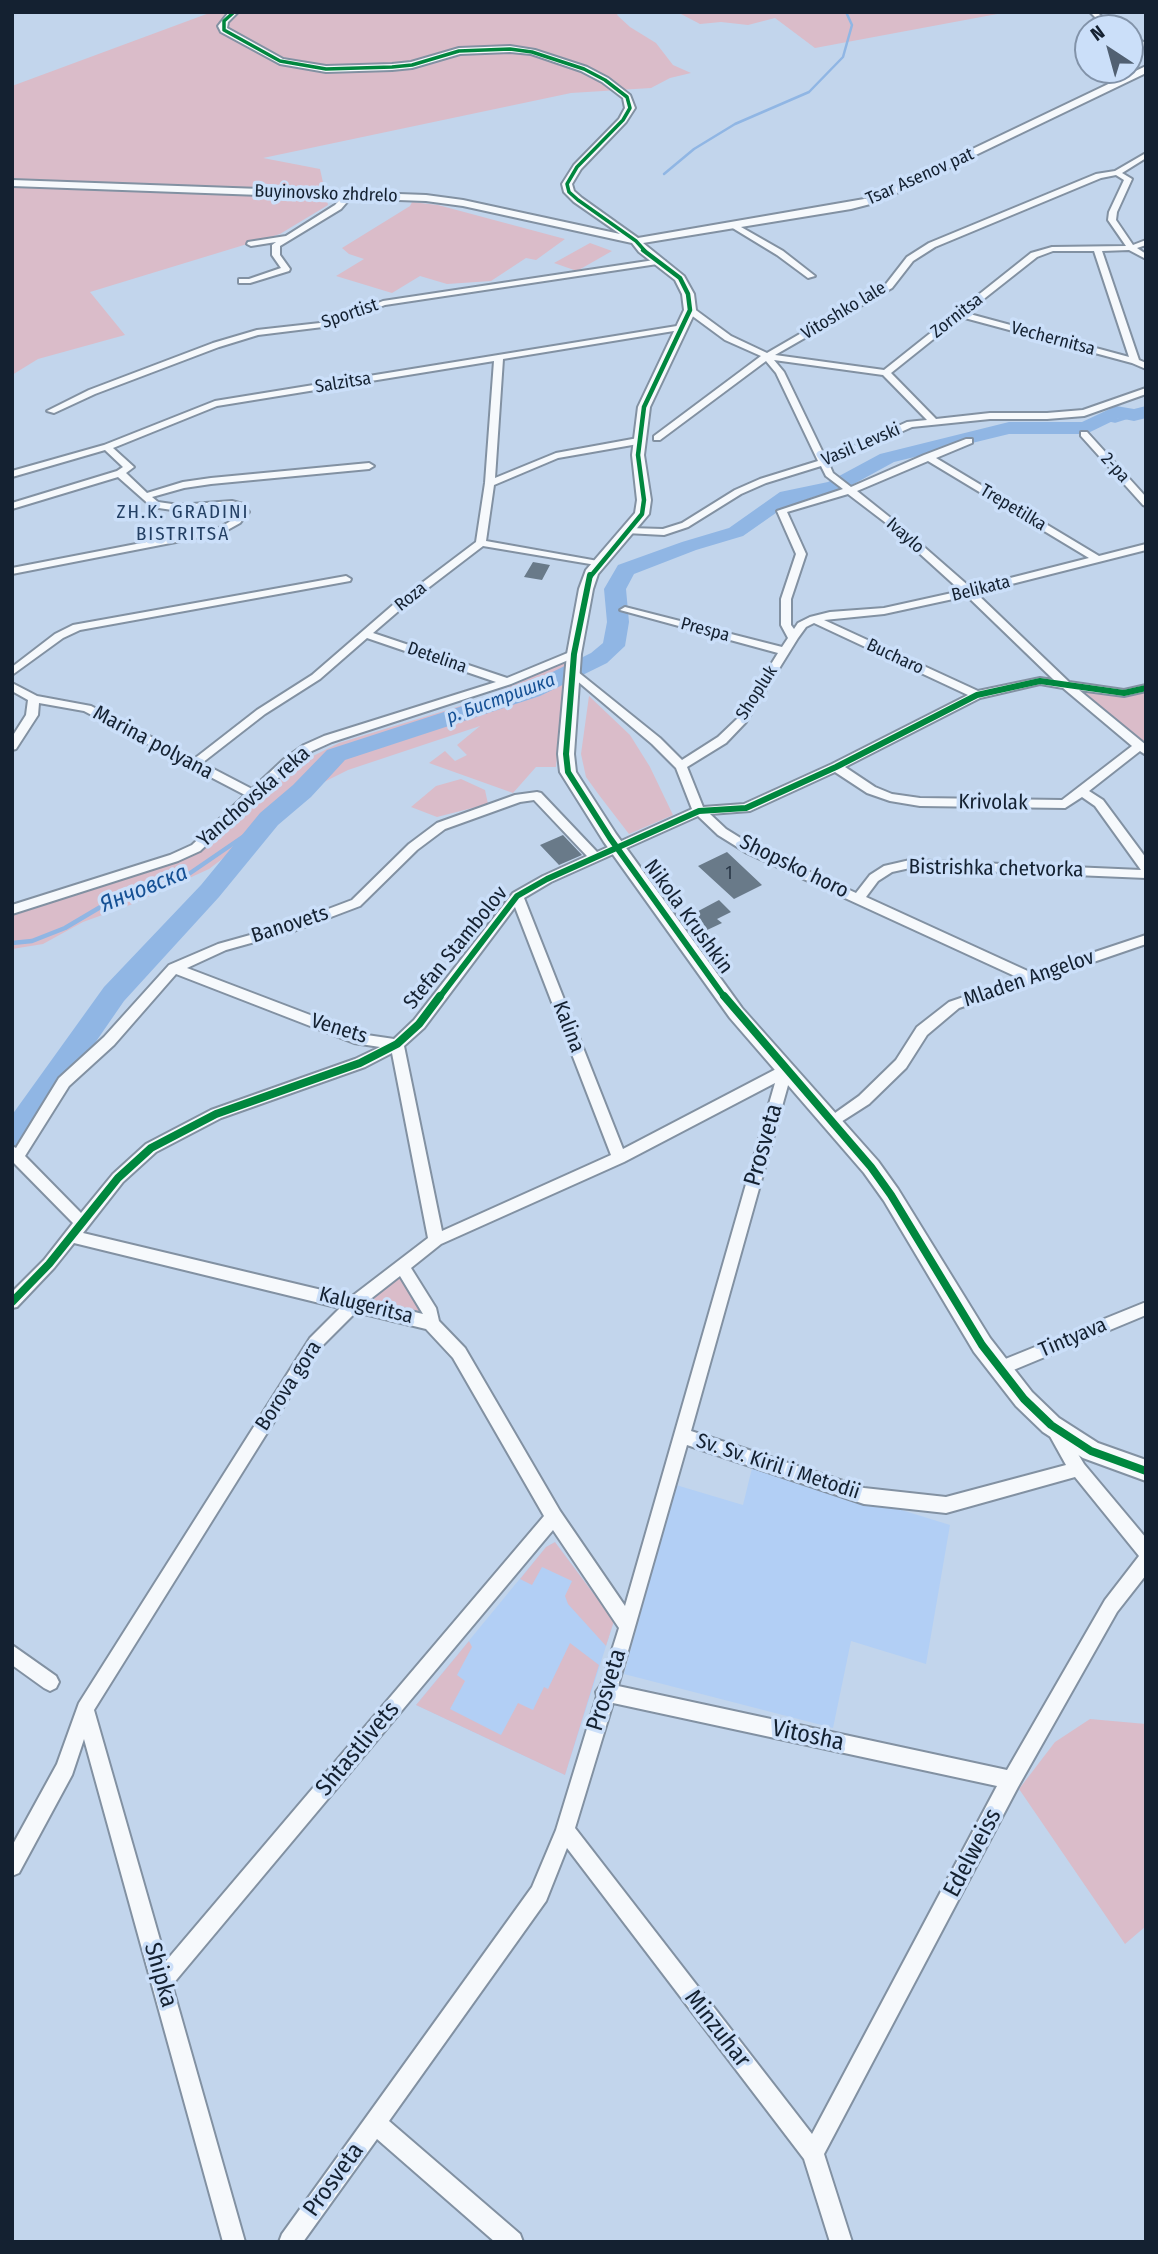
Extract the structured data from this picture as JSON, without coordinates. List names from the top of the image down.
{
  "streets": {
    "street": [
      "Tsar Asenov pat",
      "Buyinovsko zhdrelo",
      "Vitoshko lale",
      "Sportist",
      "Zornitsa",
      "Vechernitsa",
      "Salzitsa",
      "Vasil Levski",
      "2-ра",
      "Trepetilka",
      "Ivaylo",
      "Belikata",
      "Roza",
      "Prespa",
      "Bucharo",
      "Detelina",
      "Shopluk",
      "Marina polyana",
      "Yanchovska reka",
      "Krivolak",
      "Shopsko horo",
      "Bistrishka chetvorka",
      "Nikola Krushkin",
      "Banovets",
      "Stefan Stambolov",
      "Mladen Angelov",
      "Kalina",
      "Venets",
      "Prosveta",
      "Kalugeritsa",
      "Tintyava",
      "Borova gora",
      "Sv. Sv. Kiril i Metodii",
      "Vitosha",
      "Shtastlivets",
      "Edelweiss",
      "Shipka",
      "Minzuhar"
    ]
  },
  "crossings": [
    ["Tsar Asenov pat", "Buyinovsko zhdrelo"],
    ["Vitoshko lale", "Ivaylo"],
    ["Zornitsa", "Vechernitsa"],
    ["Salzitsa", "Nikola Krushkin"],
    ["Vasil Levski", "Trepetilka"],
    ["Vasil Levski", "Ivaylo"],
    ["Vasil Levski", "Shopluk"],
    ["Vasil Levski", "Nikola Krushkin"],
    ["Trepetilka", "Belikata"],
    ["Ivaylo", "Belikata"],
    ["Ivaylo", "Krivolak"],
    ["Ivaylo", "Stefan Stambolov"],
    ["Belikata", "Bucharo"],
    ["Belikata", "Shopluk"],
    ["Roza", "Detelina"],
    ["Roza", "Marina polyana"],
    ["Prespa", "Shopluk"],
    ["Bucharo", "Shopluk"],
    ["Bucharo", "Stefan Stambolov"],
    ["Detelina", "Yanchovska reka"],
    ["Shopluk", "Shopsko horo"],
    ["Marina polyana", "Yanchovska reka"],
    ["Yanchovska reka", "Shopsko horo"],
    ["Yanchovska reka", "Nikola Krushkin"],
    ["Krivolak", "Stefan Stambolov"],
    ["Shopsko horo", "Bistrishka chetvorka"],
    ["Shopsko horo", "Nikola Krushkin"],
    ["Shopsko horo", "Stefan Stambolov"],
    ["Shopsko horo", "Mladen Angelov"],
    ["Nikola Krushkin", "Stefan Stambolov"],
    ["Nikola Krushkin", "Mladen Angelov"],
    ["Nikola Krushkin", "Prosveta"],
    ["Nikola Krushkin", "Tintyava"],
    ["Nikola Krushkin", "Borova gora"],
    ["Banovets", "Stefan Stambolov"],
    ["Banovets", "Venets"],
    ["Stefan Stambolov", "Kalina"],
    ["Stefan Stambolov", "Venets"],
    ["Stefan Stambolov", "Kalugeritsa"],
    ["Kalina", "Borova gora"],
    ["Venets", "Borova gora"],
    ["Prosveta", "Kalugeritsa"],
    ["Prosveta", "Borova gora"],
    ["Prosveta", "Sv. Sv. Kiril i Metodii"],
    ["Prosveta", "Vitosha"],
    ["Prosveta", "Minzuhar"],
    ["Kalugeritsa", "Borova gora"],
    ["Kalugeritsa", "Shtastlivets"],
    ["Borova gora", "Shipka"],
    ["Vitosha", "Edelweiss"],
    ["Shtastlivets", "Shipka"],
    ["Edelweiss", "Minzuhar"]
  ],
  "districts": ["ZH.K. GRADINI BISTRITSA"],
  "water": ["р. Бистришка", "Янчовска"],
  "house_numbers": ["1"],
  "north": "top left"
}
